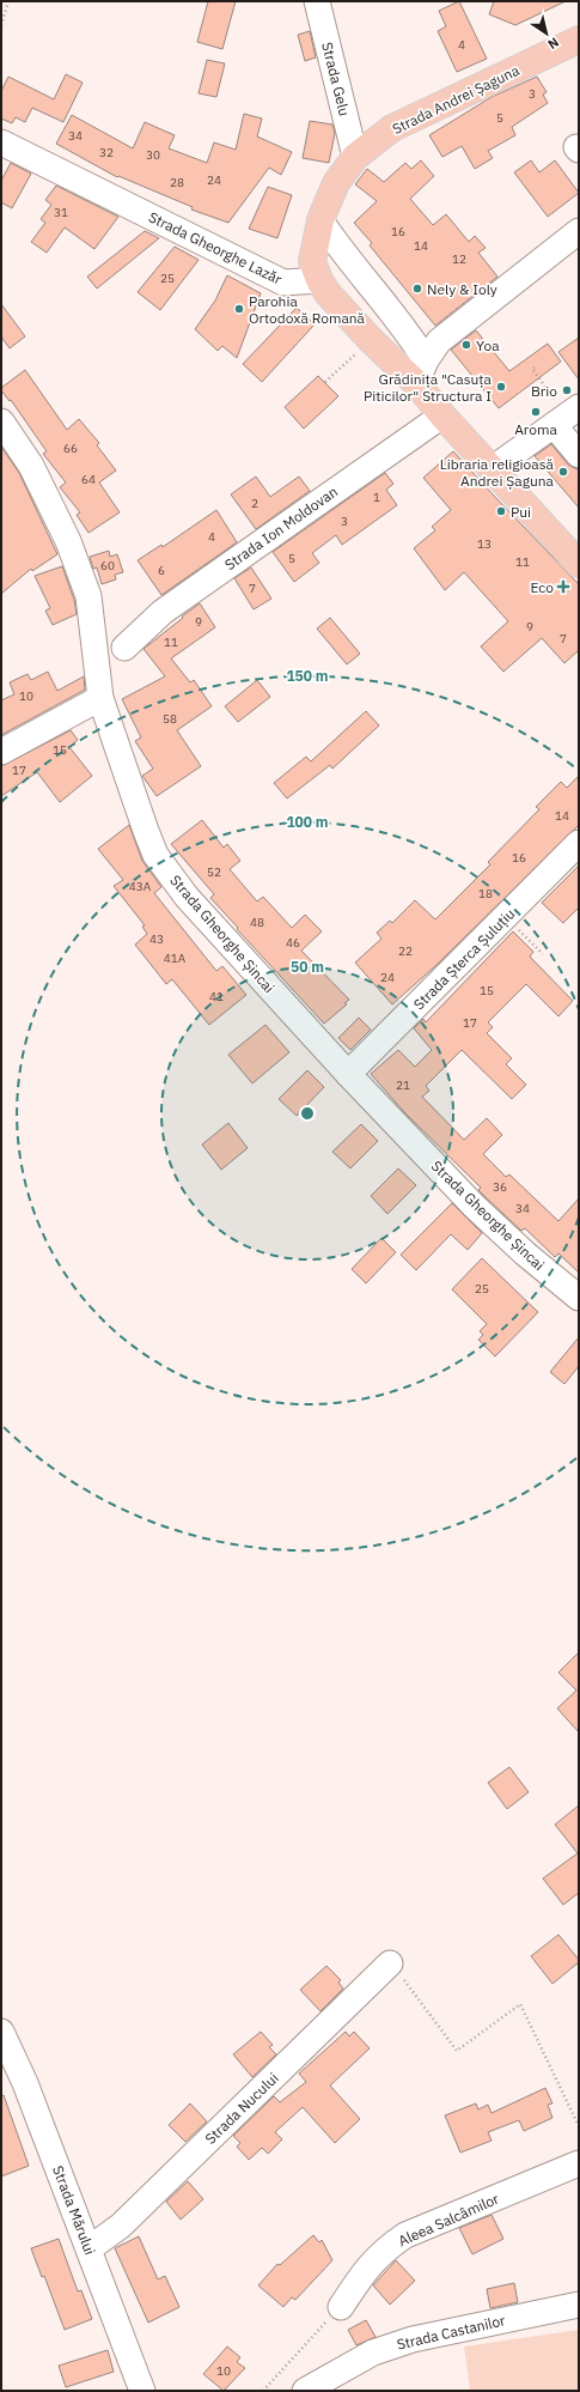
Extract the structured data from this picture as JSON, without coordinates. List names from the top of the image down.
{
  "streets": {
    "main road": ["Strada Andrei Șaguna"],
    "street": [
      "Strada Gelu",
      "Strada Gheorghe Lazăr",
      "Strada Ion Moldovan",
      "Strada Gheorghe Șincai",
      "Strada Șterca Șuluțiu",
      "Strada Nucului",
      "Strada Mărului",
      "Aleea Salcâmilor",
      "Strada Castanilor"
    ]
  },
  "crossings": [
    ["Strada Gelu", "Strada Andrei Șaguna"],
    ["Strada Andrei Șaguna", "Strada Gheorghe Lazăr"],
    ["Strada Gheorghe Șincai", "Strada Șterca Șuluțiu"],
    ["Strada Nucului", "Strada Mărului"]
  ],
  "places": {
    "other": [
      "Nely & Ioly",
      "Parohia Ortodoxă Romană",
      "Yoa",
      "Grădinița \"Casuța Piticilor\" Structura I",
      "Brio",
      "Aroma",
      "Libraria religioasă Andrei Șaguna",
      "Pui"
    ],
    "health": ["Eco"]
  },
  "house_numbers": [
    "4",
    "3",
    "5",
    "34",
    "32",
    "30",
    "24",
    "28",
    "31",
    "16",
    "14",
    "12",
    "25",
    "66",
    "64",
    "1",
    "2",
    "3",
    "4",
    "13",
    "5",
    "11",
    "60",
    "6",
    "7",
    "9",
    "9",
    "7",
    "11",
    "10",
    "58",
    "15",
    "17",
    "14",
    "16",
    "52",
    "43A",
    "18",
    "48",
    "43",
    "46",
    "22",
    "41A",
    "24",
    "15",
    "41",
    "17",
    "21",
    "36",
    "34",
    "25",
    "10"
  ],
  "north": "bottom right",
  "rings": ["150 m", "100 m", "50 m"]
}
